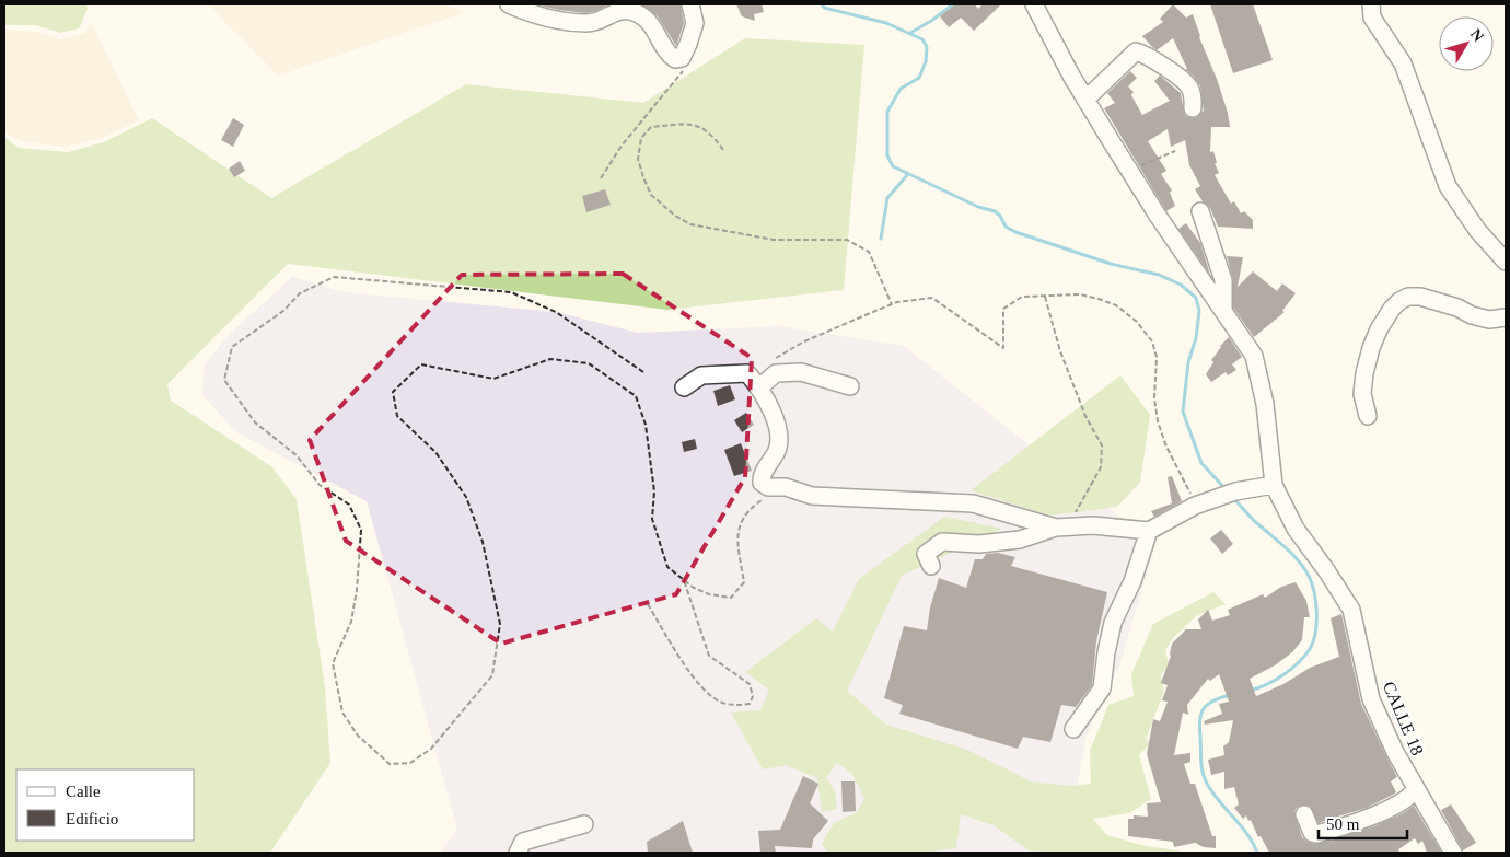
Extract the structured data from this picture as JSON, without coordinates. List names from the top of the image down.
{
  "streets": {
    "street": ["CALLE 18"]
  },
  "legend": ["Calle", "Edificio"],
  "scale_bar": "50 m",
  "north": "top right"
}
